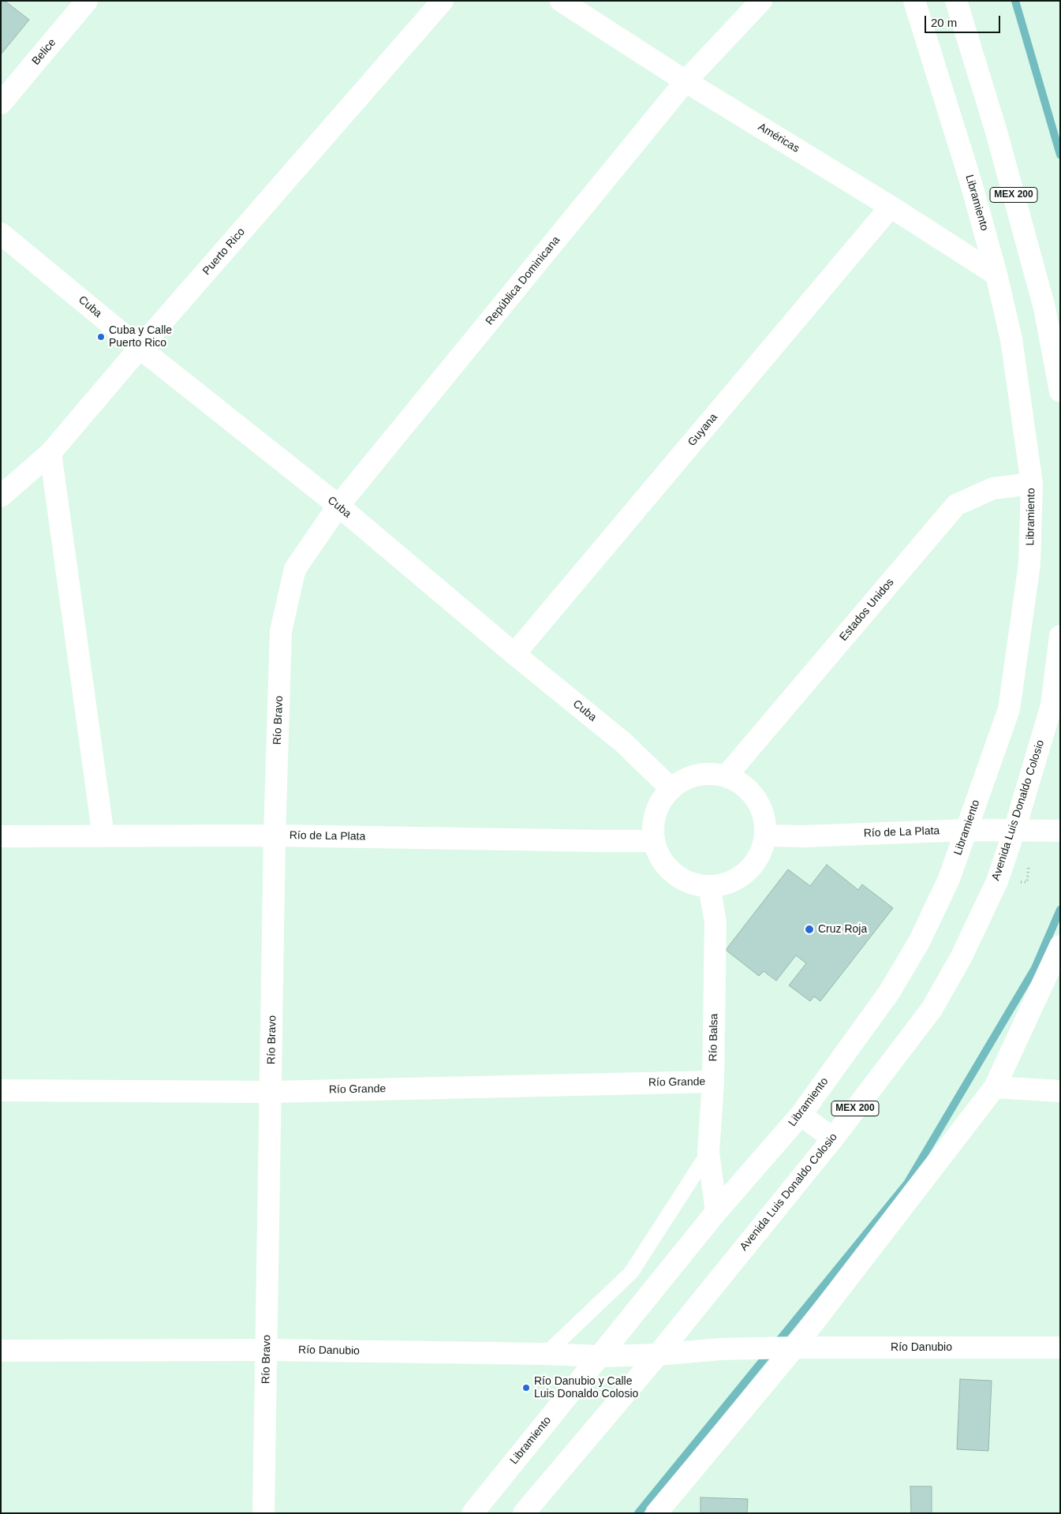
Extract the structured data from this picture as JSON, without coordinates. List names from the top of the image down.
{
  "streets": {
    "street": [
      "Belice",
      "Américas",
      "MEX 200",
      "Libramiento",
      "Puerto Rico",
      "República Dominicana",
      "Cuba",
      "Guyana",
      "Estados Unidos",
      "Río Bravo",
      "Avenida Luis Donaldo Colosio",
      "Río de La Plata",
      "Río Balsa",
      "Río Grande",
      "Río Danubio"
    ]
  },
  "crossings": [
    ["Américas", "Libramiento"],
    ["Américas", "República Dominicana"],
    ["Américas", "Guyana"],
    ["Libramiento", "Estados Unidos"],
    ["Libramiento", "Río de La Plata"],
    ["Libramiento", "Río Balsa"],
    ["Libramiento", "Río Danubio"],
    ["Puerto Rico", "Cuba"],
    ["República Dominicana", "Cuba"],
    ["República Dominicana", "Río Bravo"],
    ["Cuba", "Guyana"],
    ["Cuba", "Estados Unidos"],
    ["Cuba", "Río de La Plata"],
    ["Cuba", "Río Balsa"],
    ["Estados Unidos", "Río de La Plata"],
    ["Estados Unidos", "Río Balsa"],
    ["Río Bravo", "Río de La Plata"],
    ["Río Bravo", "Río Grande"],
    ["Río Bravo", "Río Danubio"],
    ["Avenida Luis Donaldo Colosio", "Río de La Plata"],
    ["Avenida Luis Donaldo Colosio", "Río Danubio"],
    ["Río de La Plata", "Río Balsa"],
    ["Río Balsa", "Río Grande"]
  ],
  "places": ["Cuba y Calle Puerto Rico", "Cruz Roja", "Río Danubio y Calle Luis Donaldo Colosio"],
  "scale_bar": "20 m"
}
